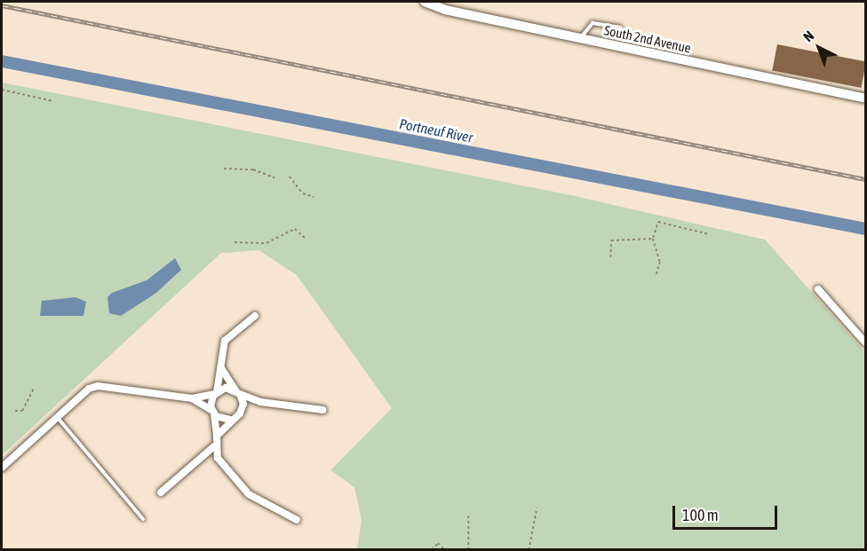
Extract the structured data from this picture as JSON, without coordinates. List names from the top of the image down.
{
  "streets": {
    "street": ["South 2nd Avenue"]
  },
  "water": ["Portneuf River"],
  "scale_bar": "100 m",
  "north": "top left"
}
